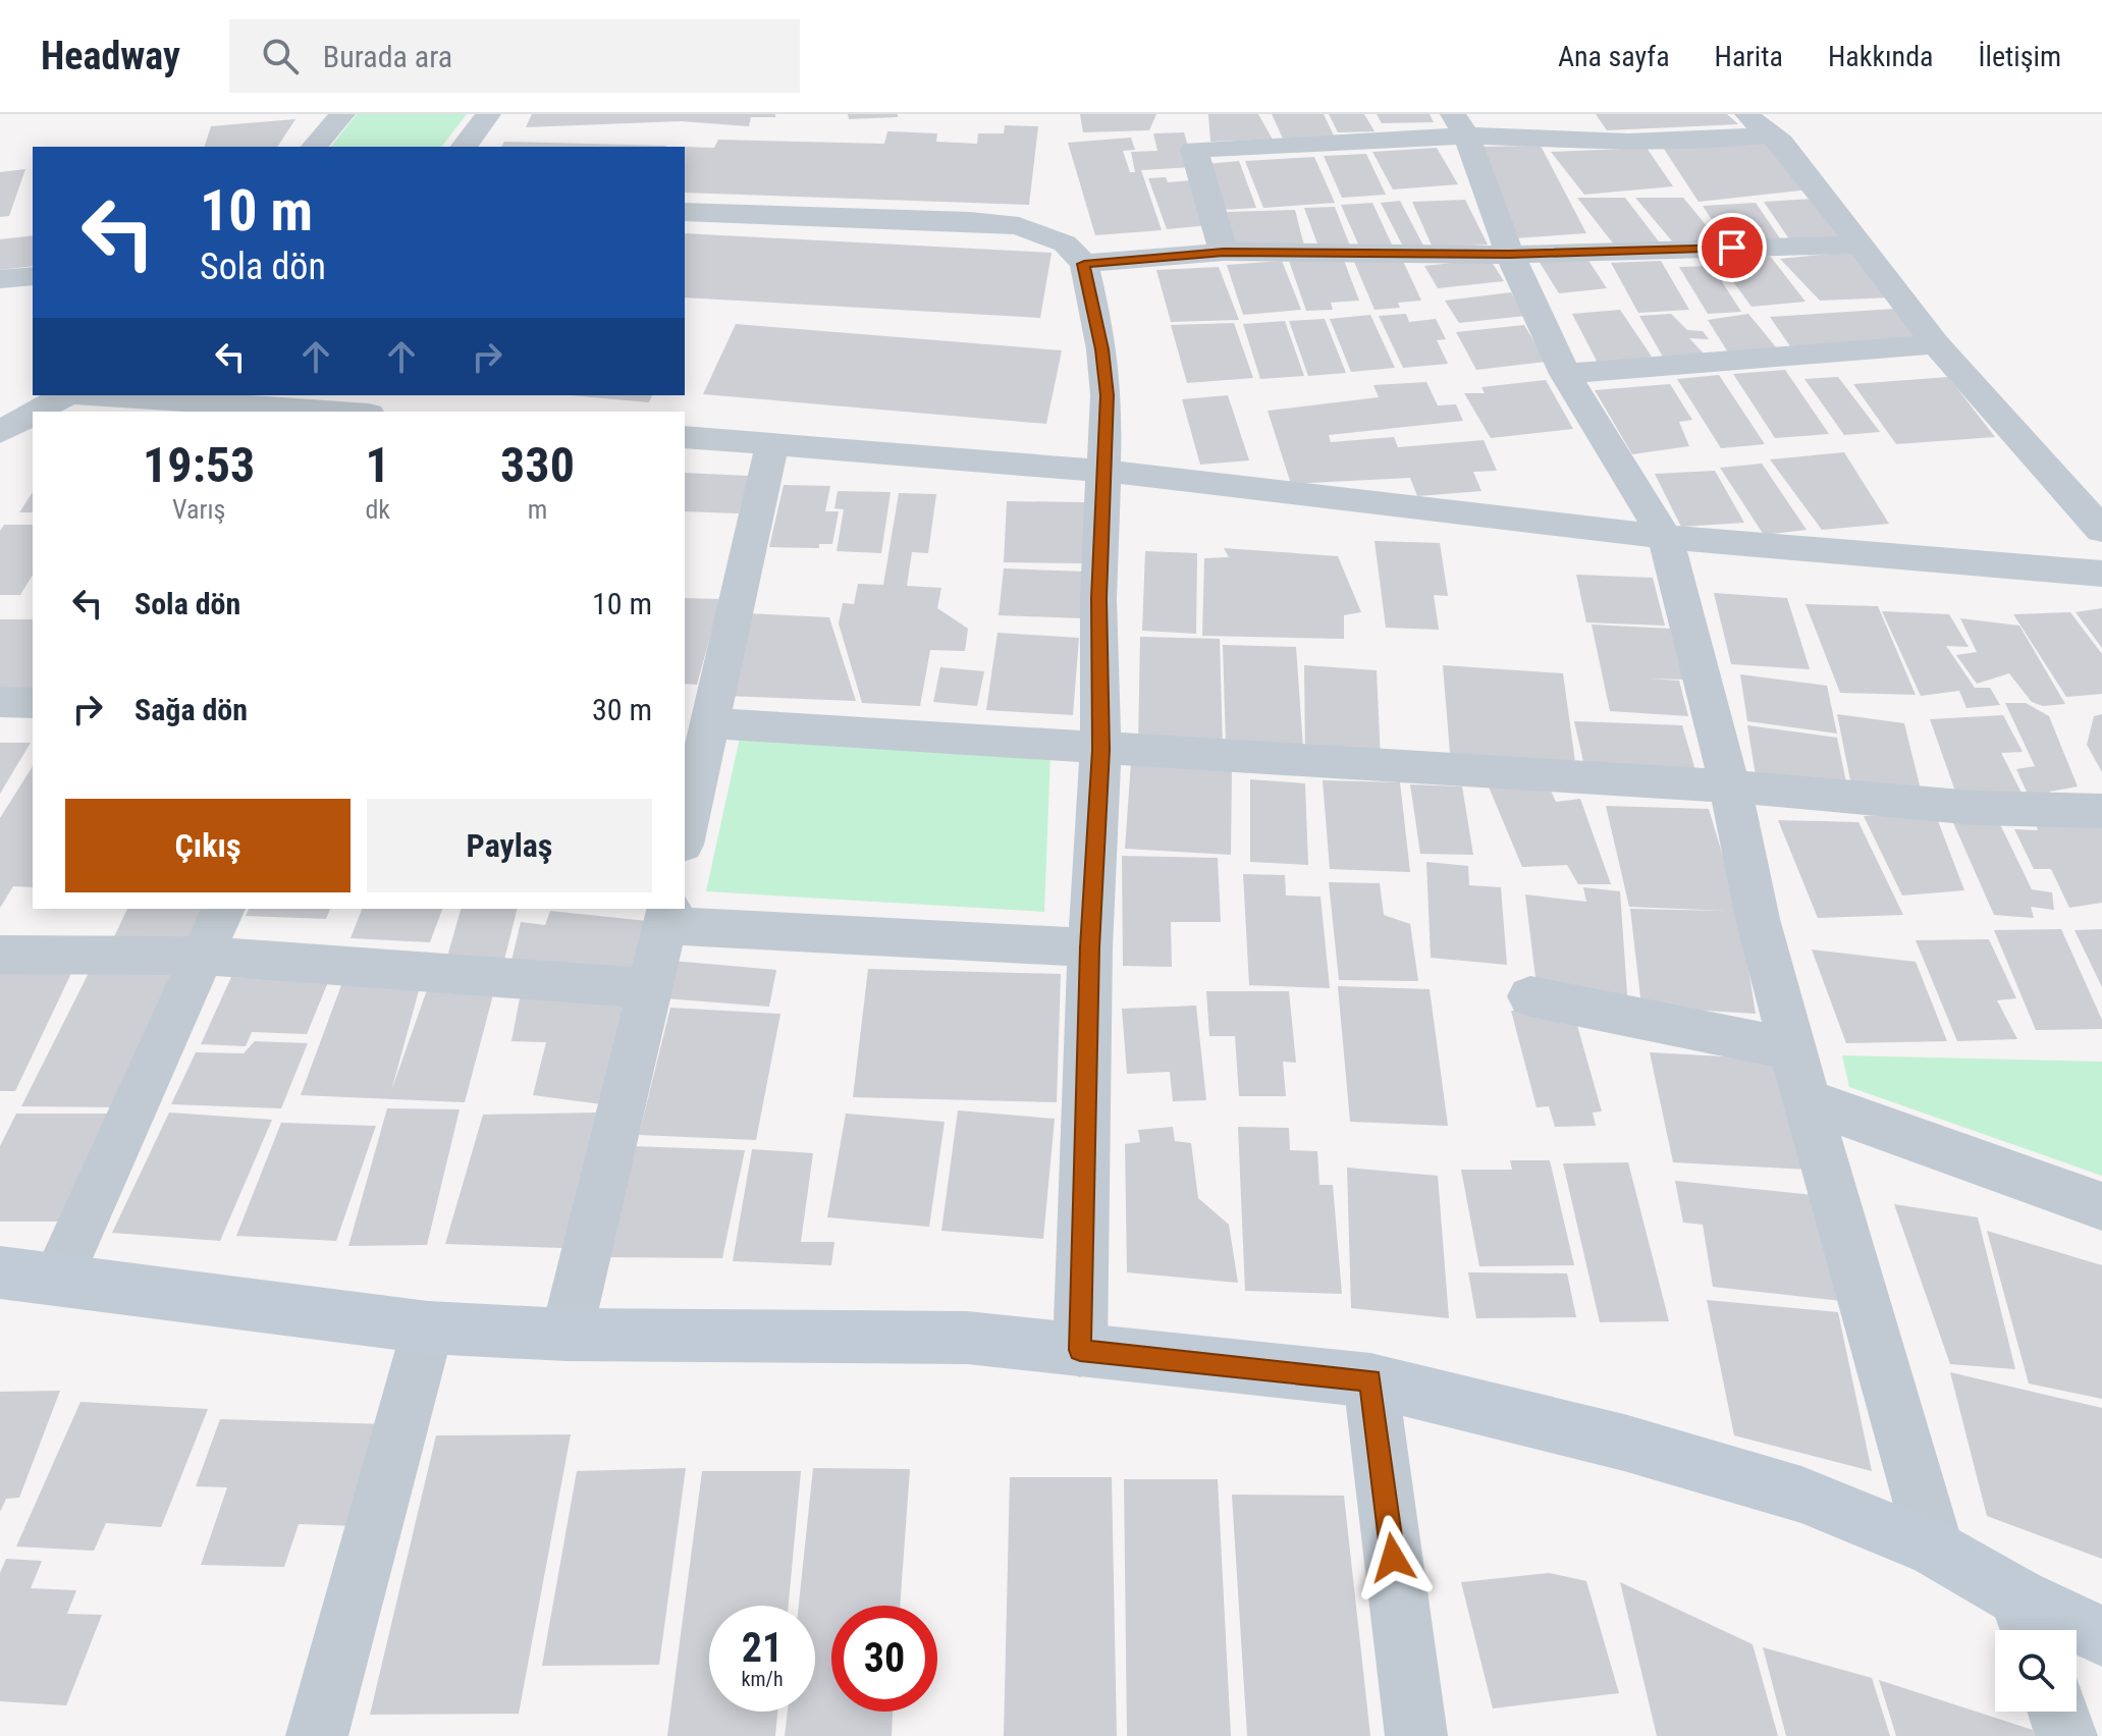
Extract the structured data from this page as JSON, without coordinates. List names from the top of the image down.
{
  "page": {
    "header": "Headway",
    "search": "Burada ara",
    "nav": [
      "Ana sayfa",
      "Harita",
      "Hakkında",
      "İletişim"
    ],
    "turn": ["10 m", "Sola dön"],
    "eta": [
      "19:53",
      "Varış",
      "1",
      "dk",
      "330",
      "m"
    ],
    "list": [
      {
        "name": "Sola dön",
        "value": "10 m"
      },
      {
        "name": "Sağa dön",
        "value": "30 m"
      }
    ],
    "buttons": ["Çıkış", "Paylaş"],
    "speed": "21 km/h",
    "limit": "30"
  }
}
